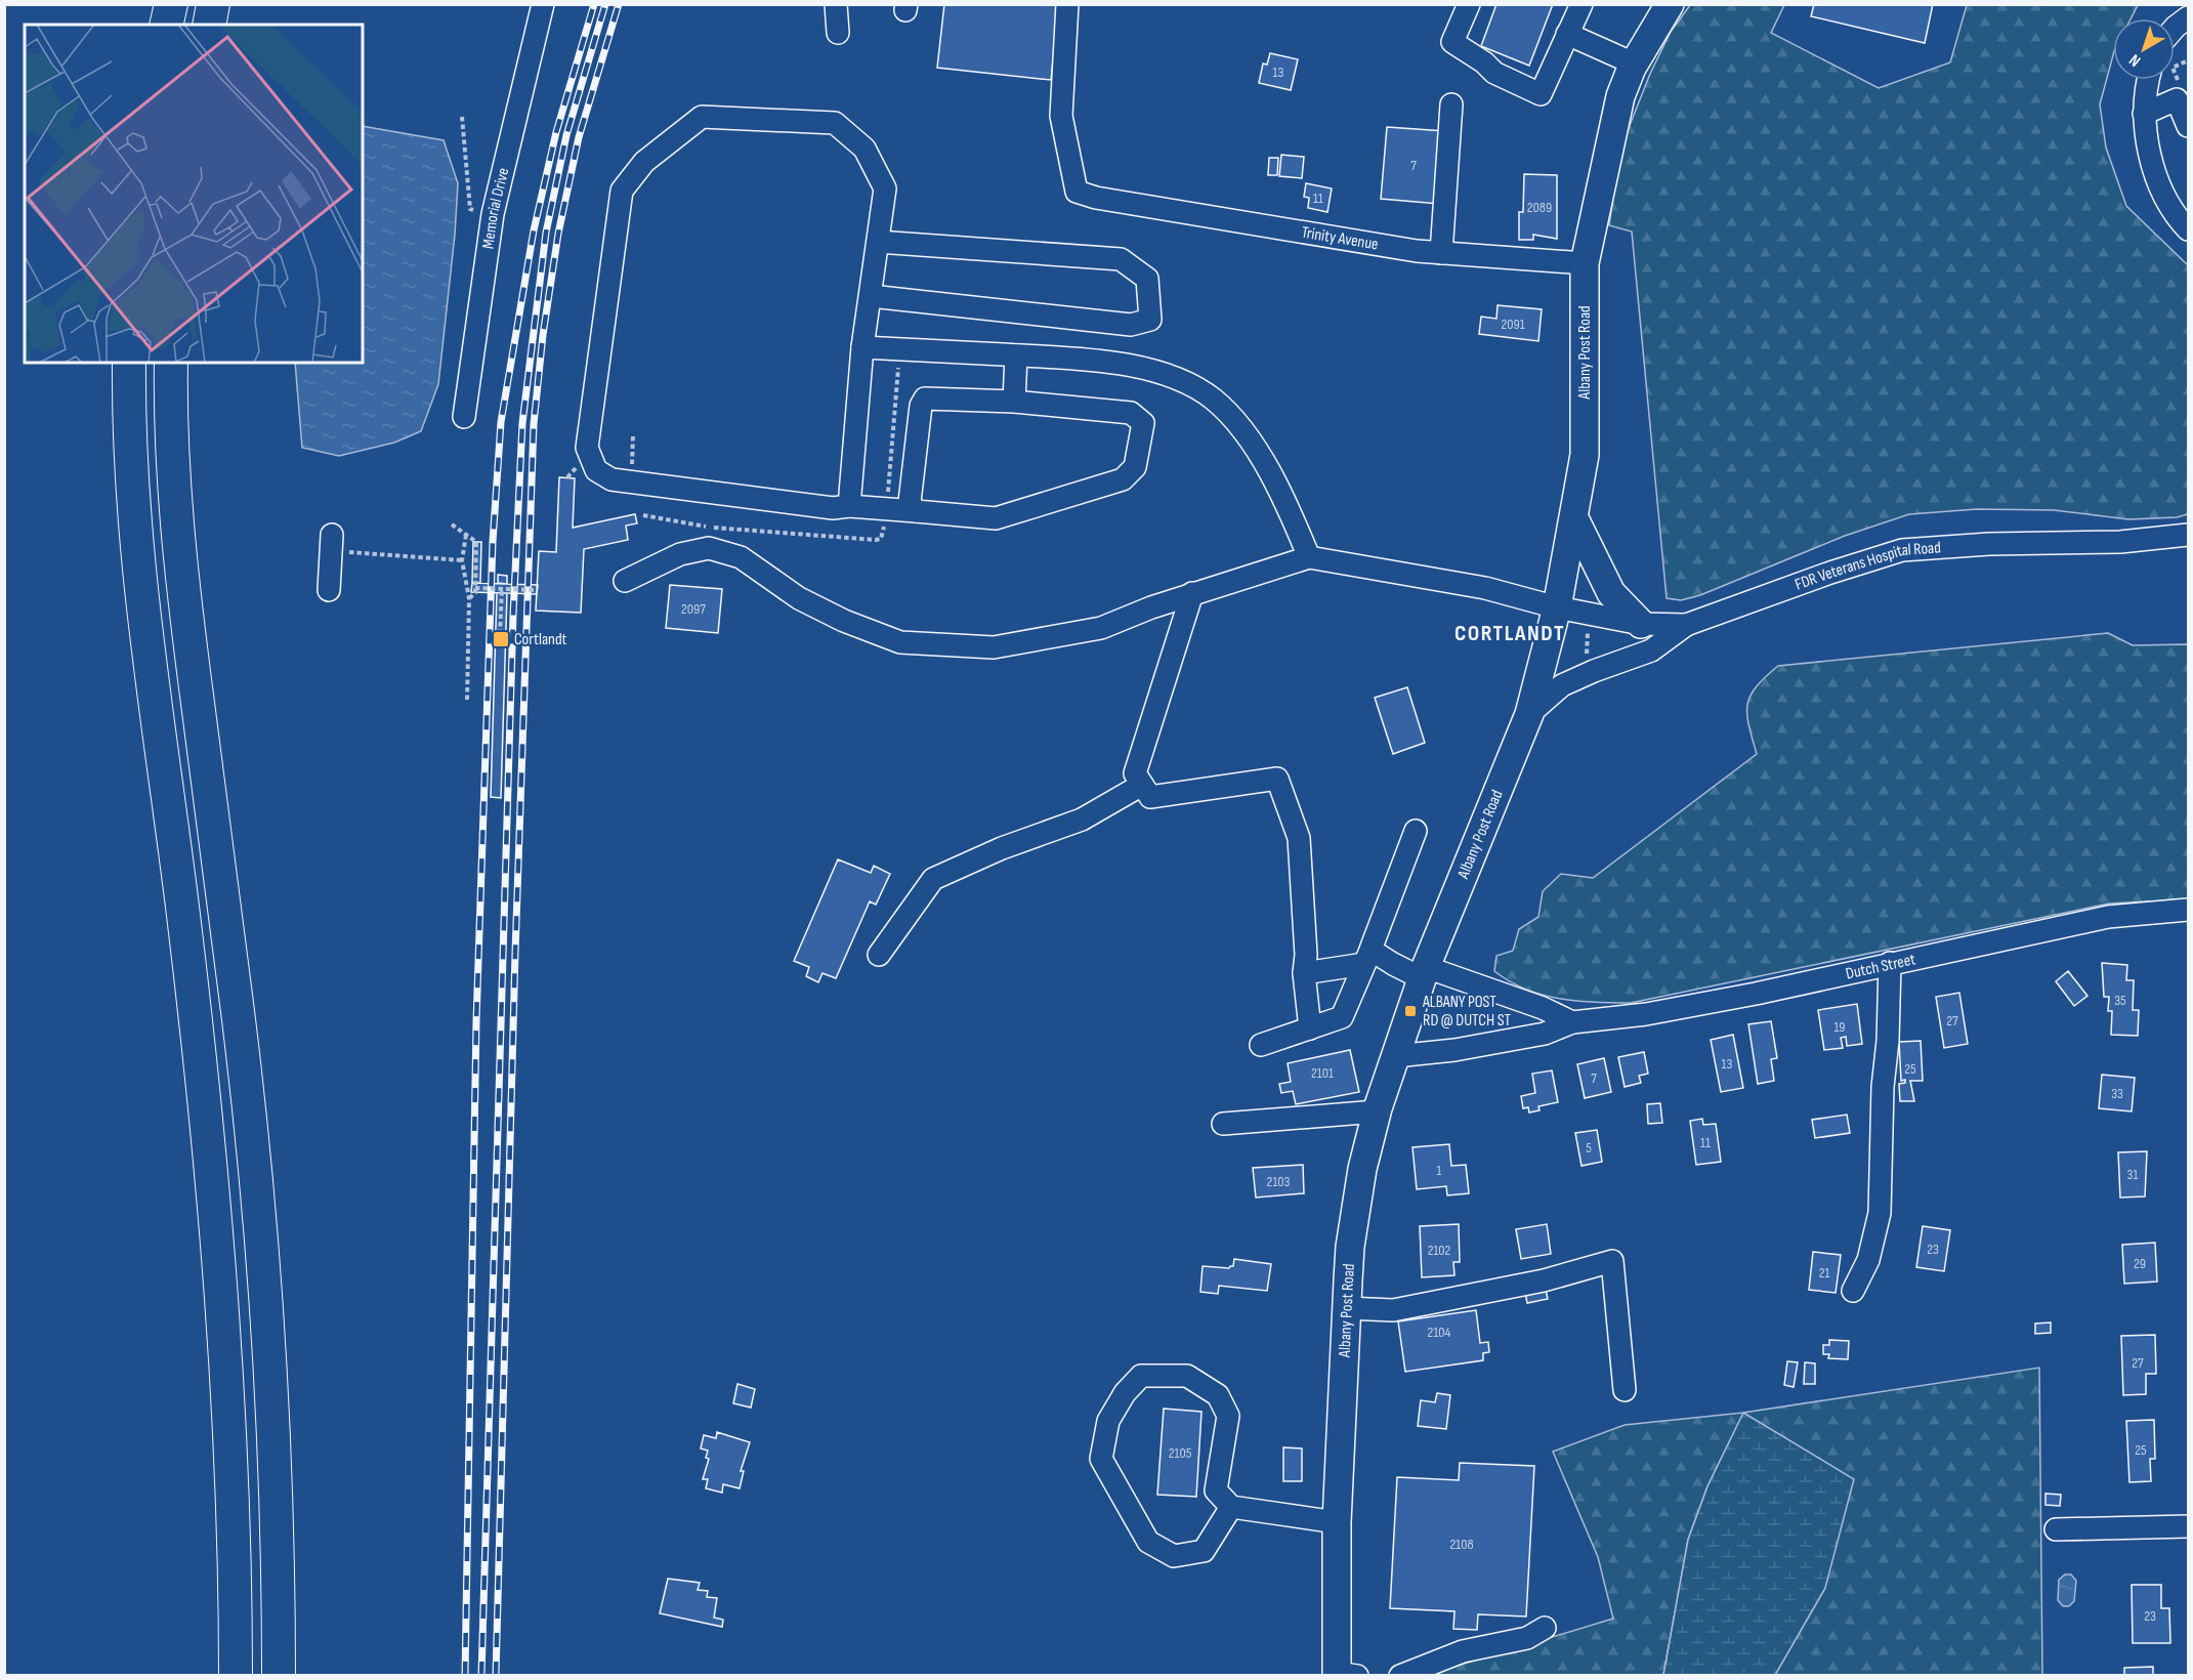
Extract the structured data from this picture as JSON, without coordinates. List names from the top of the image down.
{
  "streets": {
    "main road": ["Albany Post Road"],
    "street": [
      "Memorial Drive",
      "Trinity Avenue",
      "FDR Veterans Hospital Road",
      "Dutch Street"
    ]
  },
  "crossings": [
    ["Trinity Avenue", "Albany Post Road"],
    ["Albany Post Road", "FDR Veterans Hospital Road"],
    ["Albany Post Road", "Dutch Street"]
  ],
  "districts": ["CORTLANDT"],
  "places": {
    "transit": ["Cortlandt", "ALBANY POST RD @ DUTCH ST"]
  },
  "house_numbers": [
    "13",
    "7",
    "11",
    "2089",
    "2091",
    "2097",
    "35",
    "27",
    "19",
    "13",
    "25",
    "2101",
    "7",
    "33",
    "11",
    "5",
    "1",
    "31",
    "2103",
    "23",
    "2102",
    "29",
    "21",
    "2104",
    "27",
    "25",
    "2105",
    "2108",
    "23"
  ],
  "north": "bottom left"
}
